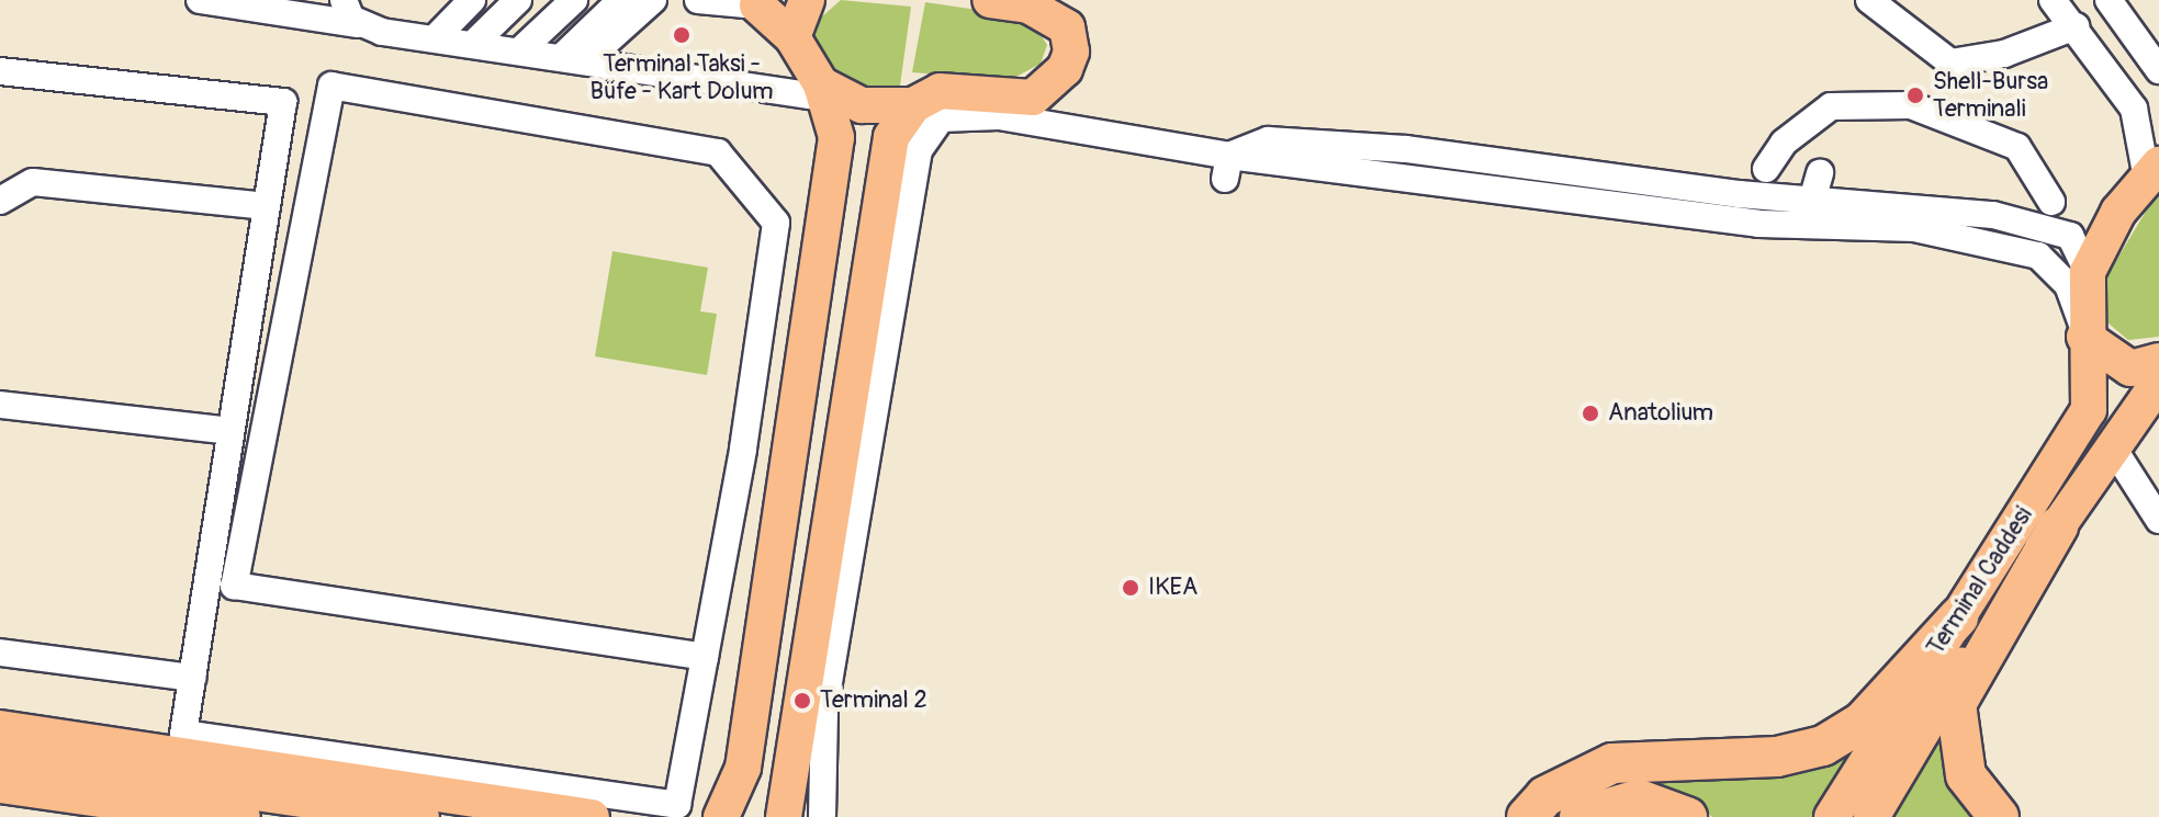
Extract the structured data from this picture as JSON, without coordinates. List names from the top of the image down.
{
  "streets": {
    "main road": ["Terminal Caddesi"]
  },
  "places": [
    "Terminal Taksi - Büfe - Kart Dolum",
    "Shell-Bursa Terminali",
    "Anatolium",
    "IKEA",
    "Terminal 2"
  ]
}
